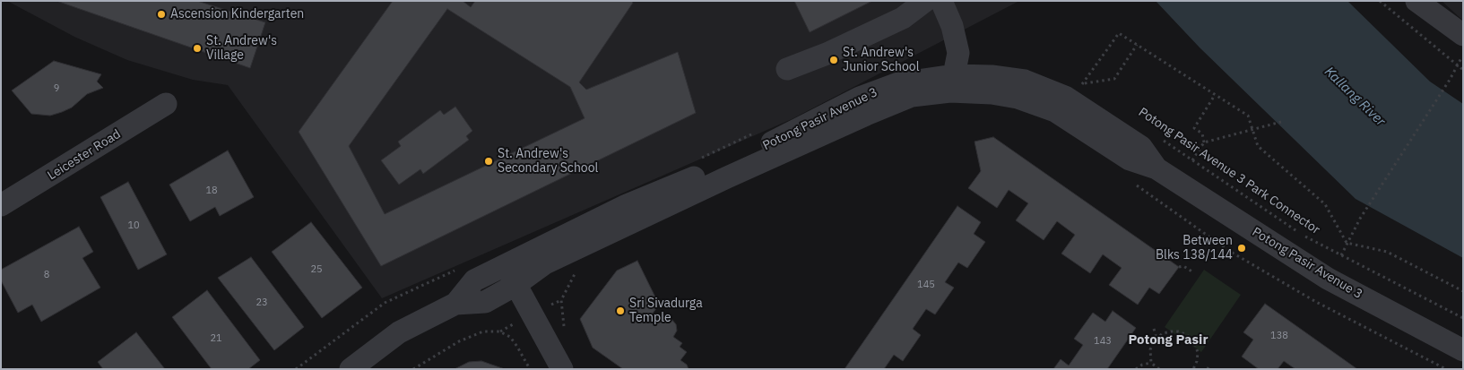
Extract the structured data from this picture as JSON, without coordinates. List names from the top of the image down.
{
  "streets": {
    "street": ["Potong Pasir Avenue 3", "Leicester Road"],
    "path": ["Potong Pasir Avenue 3 Park Connector"]
  },
  "districts": ["Potong Pasir"],
  "water": ["Kallang River"],
  "places": [
    "Ascension Kindergarten",
    "St. Andrew's Village",
    "St. Andrew's Junior School",
    "St. Andrew's Secondary School",
    "Between Blks 138/144",
    "Sri Sivadurga Temple"
  ],
  "house_numbers": [
    "9",
    "18",
    "10",
    "25",
    "8",
    "145",
    "23",
    "138",
    "21",
    "143"
  ]
}
